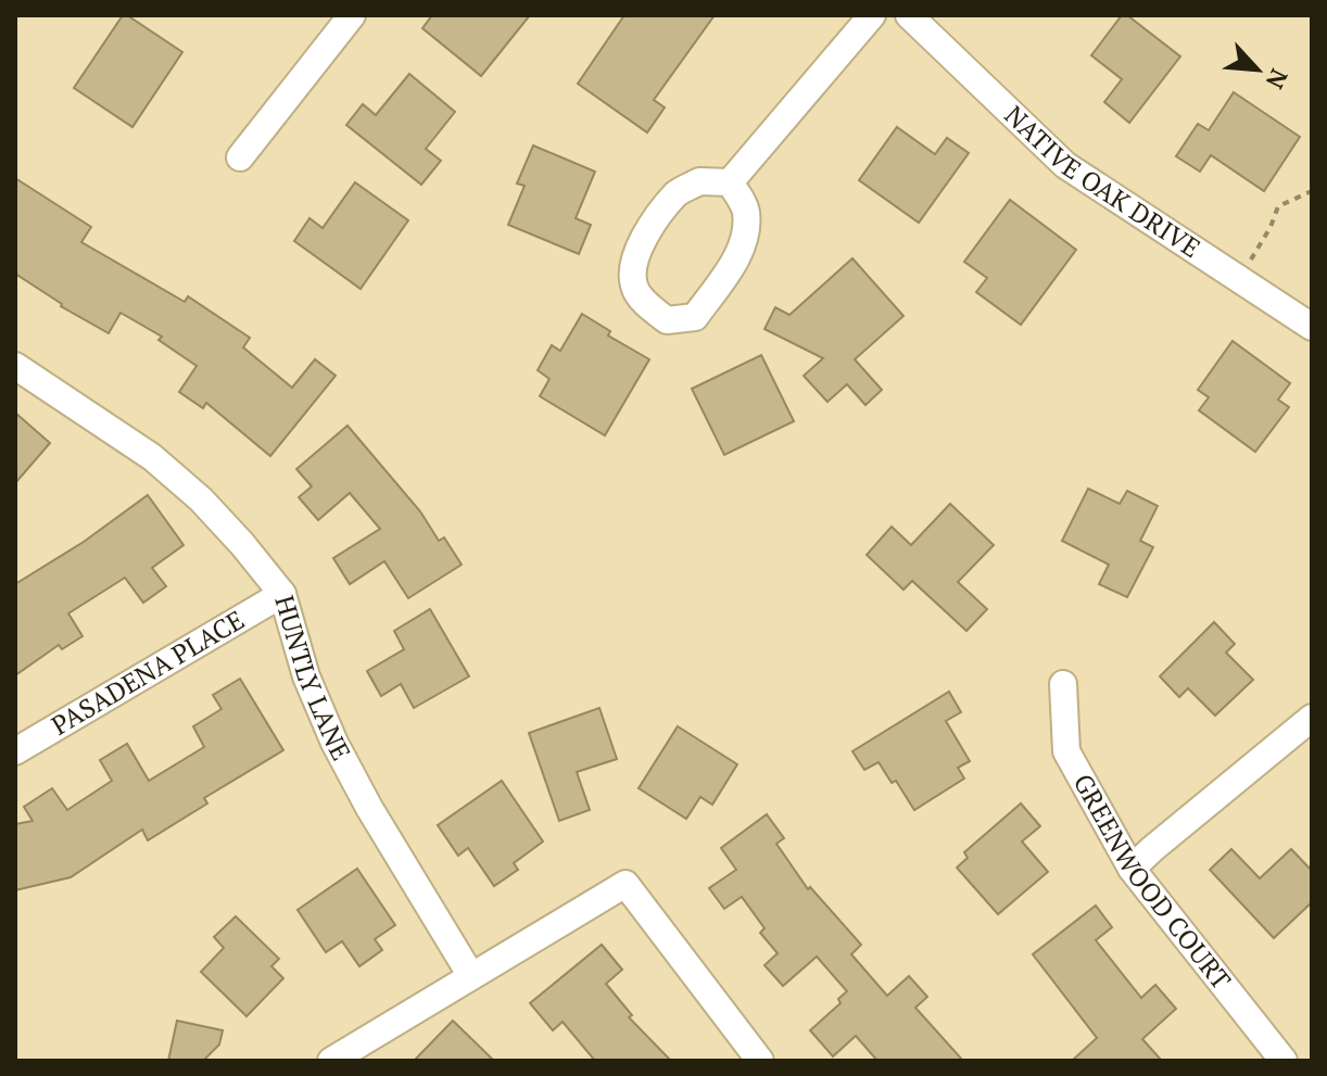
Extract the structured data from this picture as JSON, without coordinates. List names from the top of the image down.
{
  "streets": {
    "street": [
      "NATIVE OAK DRIVE",
      "PASADENA PLACE",
      "HUNTLY LANE",
      "GREENWOOD COURT"
    ]
  },
  "crossings": [
    ["PASADENA PLACE", "HUNTLY LANE"]
  ],
  "north": "bottom right"
}
